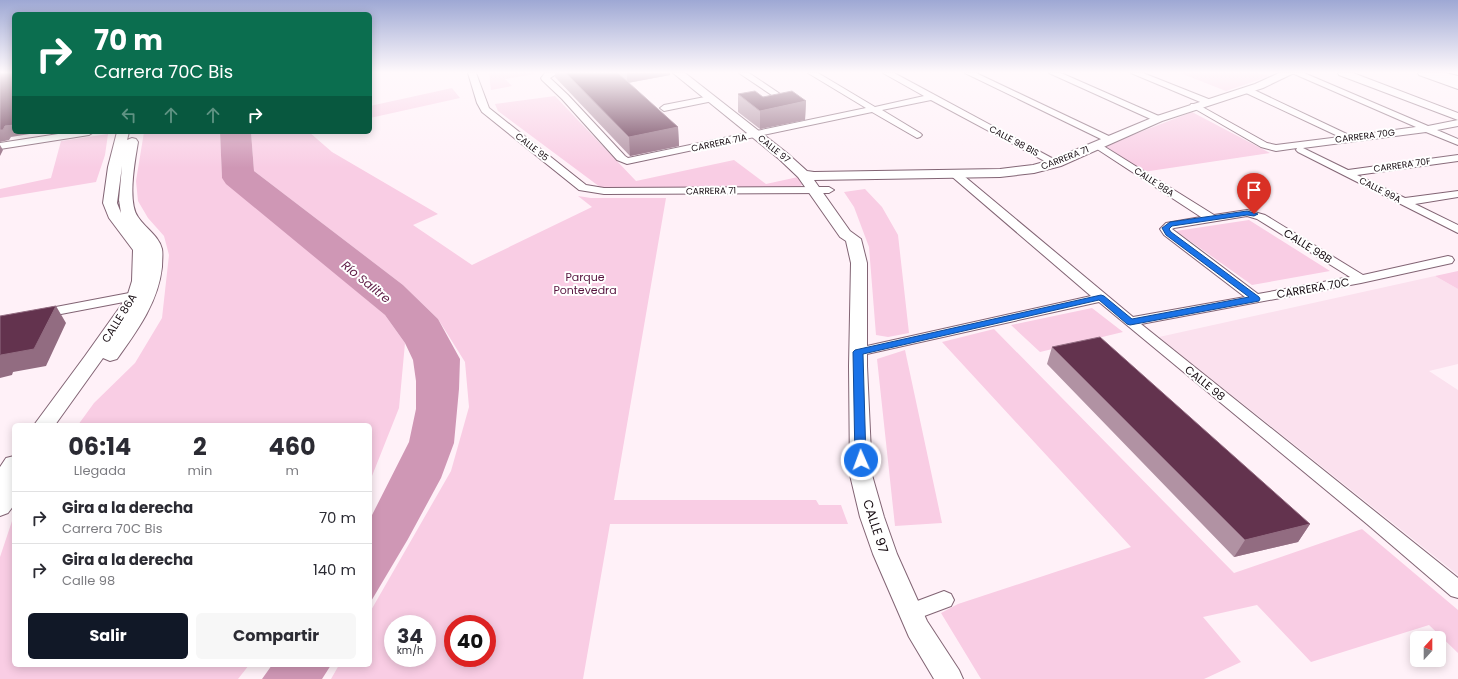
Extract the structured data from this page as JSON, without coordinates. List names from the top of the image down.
{
  "streets": {
    "street": [
      "CARRERA 70G",
      "CALLE 98 BIS",
      "CARRERA 71A",
      "CALLE 95",
      "CALLE 97",
      "CARRERA 71",
      "CARRERA 70F",
      "CALLE 98A",
      "CALLE 99A",
      "CALLE 98B",
      "CARRERA 70C",
      "CALLE 86A",
      "CALLE 98"
    ]
  },
  "crossings": [
    ["CARRERA 70G", "CARRERA 71"],
    ["CALLE 98 BIS", "CARRERA 71"],
    ["CARRERA 71A", "CALLE 97"],
    ["CALLE 95", "CARRERA 71"],
    ["CALLE 97", "CARRERA 71"],
    ["CARRERA 71", "CALLE 98A"],
    ["CARRERA 71", "CALLE 98"],
    ["CARRERA 70F", "CALLE 99A"],
    ["CALLE 98A", "CALLE 98B"],
    ["CALLE 98B", "CARRERA 70C"],
    ["CARRERA 70C", "CALLE 98"]
  ],
  "water": ["Río Salitre"],
  "parks": ["Parque Pontevedra"],
  "north": "top",
  "page": {
    "turn": ["70 m", "Carrera 70C Bis"],
    "eta": [
      "06:14",
      "Llegada",
      "2",
      "min",
      "460",
      "m"
    ],
    "list": [
      {
        "name": "Gira a la derecha",
        "note": "Carrera 70C Bis",
        "value": "70 m"
      },
      {
        "name": "Gira a la derecha",
        "note": "Calle 98",
        "value": "140 m"
      }
    ],
    "buttons": ["Salir", "Compartir"],
    "speed": "34 km/h",
    "limit": "40"
  }
}
